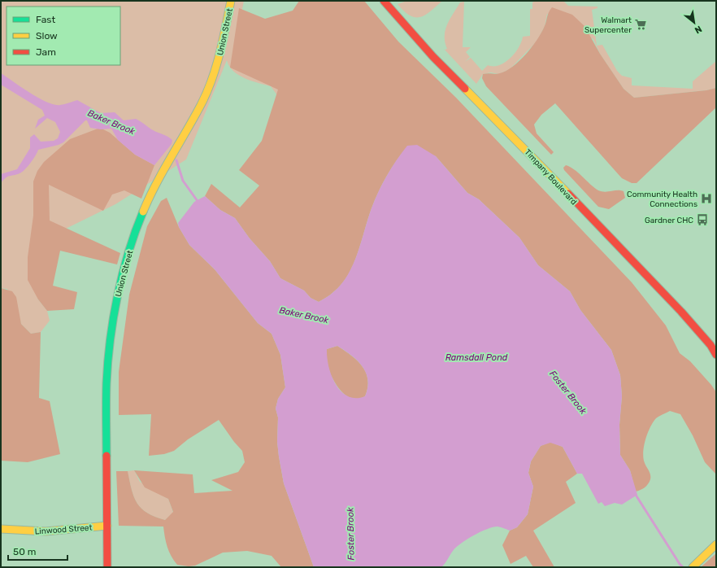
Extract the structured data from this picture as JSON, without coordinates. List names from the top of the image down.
{
  "streets": {
    "street": ["Union Street", "Timpany Boulevard", "Linwood Street"]
  },
  "crossings": [
    ["Union Street", "Linwood Street"]
  ],
  "water": ["Baker Brook", "Ramsdall Pond", "Foster Brook"],
  "places": {
    "supermarket": ["Walmart Supercenter"],
    "hospital": ["Community Health Connections"],
    "bus stop": ["Gardner CHC"]
  },
  "legend": ["Fast", "Slow", "Jam"],
  "scale_bar": "50 m",
  "north": "bottom right"
}
